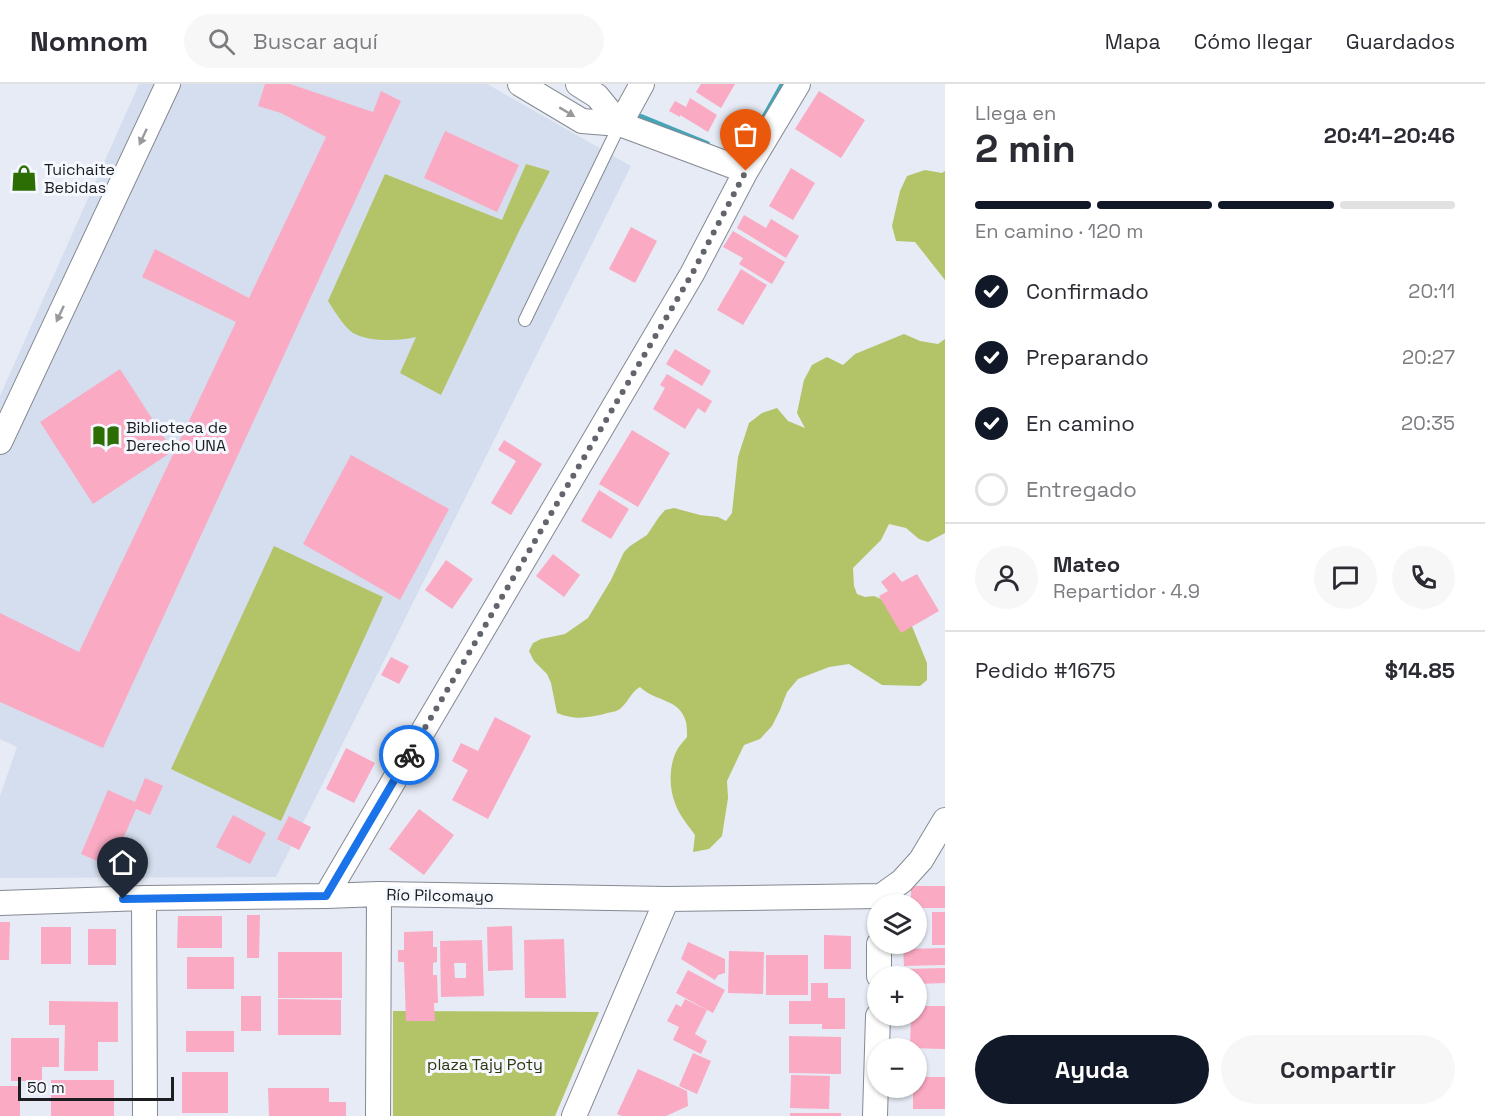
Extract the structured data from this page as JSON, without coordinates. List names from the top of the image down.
{
  "streets": {
    "street": ["Río Pilcomayo"]
  },
  "parks": ["plaza Tajy Poty"],
  "places": {
    "shop": ["Tuichaite Bebidas"],
    "library": ["Biblioteca de Derecho UNA"]
  },
  "scale_bar": "50 m",
  "page": {
    "header": "Nomnom",
    "search": "Buscar aquí",
    "nav": ["Mapa", "Cómo llegar", "Guardados"],
    "heading": ["2 min", "Llega en", "20:41–20:46"],
    "panel": [
      "Mateo",
      "Repartidor · 4.9",
      "Pedido #1675",
      "$14.85"
    ],
    "bar": "En camino · 120 m",
    "list": [
      ["Confirmado", "20:11"],
      ["Preparando", "20:27"],
      ["En camino", "20:35"],
      "Entregado"
    ],
    "map_buttons": ["+", "−"],
    "buttons": ["Ayuda", "Compartir"],
    "scale": "50 m"
  }
}
